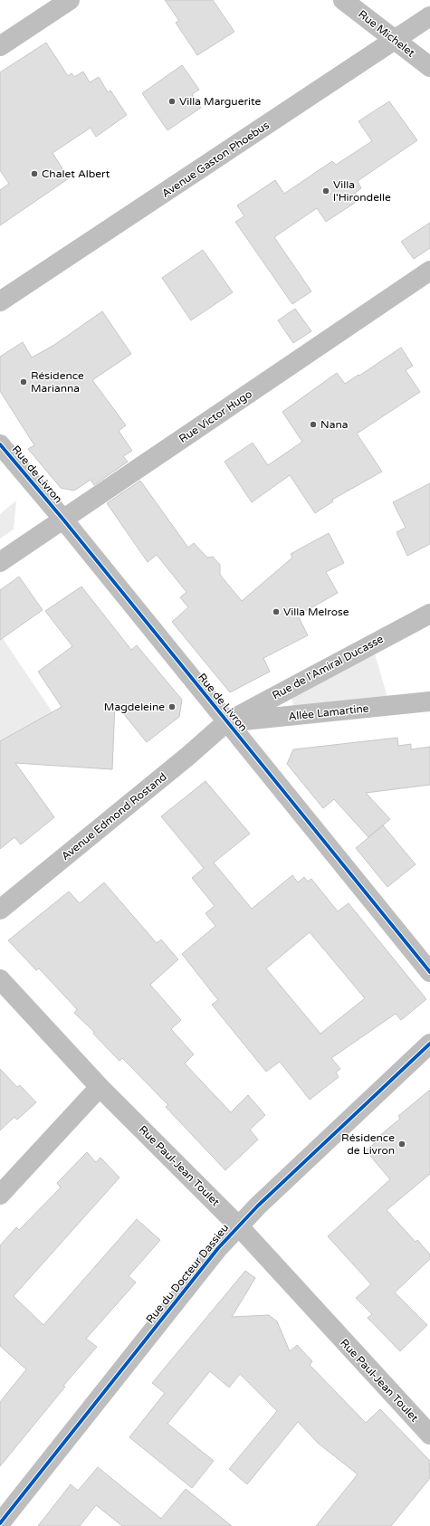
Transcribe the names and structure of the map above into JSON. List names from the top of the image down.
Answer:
{
  "streets": {
    "street": [
      "Rue Michelet",
      "Avenue Gaston Phoebus",
      "Rue Victor Hugo",
      "Rue de Livron",
      "Rue de l'Amiral Ducasse",
      "Allée Lamartine",
      "Avenue Edmond Rostand",
      "Rue Paul-Jean Toulet",
      "Rue du Docteur Dassieu"
    ]
  },
  "crossings": [
    ["Rue Michelet", "Avenue Gaston Phoebus"],
    ["Rue Victor Hugo", "Rue de Livron"],
    ["Rue de Livron", "Rue de l'Amiral Ducasse"],
    ["Rue de Livron", "Allée Lamartine"],
    ["Rue de Livron", "Avenue Edmond Rostand"],
    ["Rue de l'Amiral Ducasse", "Allée Lamartine"],
    ["Rue de l'Amiral Ducasse", "Avenue Edmond Rostand"],
    ["Allée Lamartine", "Avenue Edmond Rostand"],
    ["Rue Paul-Jean Toulet", "Rue du Docteur Dassieu"]
  ],
  "places": [
    "Villa Marguerite",
    "Chalet Albert",
    "Villa l'Hirondelle",
    "Résidence Marianna",
    "Nana",
    "Villa Melrose",
    "Magdeleine",
    "Résidence de Livron"
  ]
}
